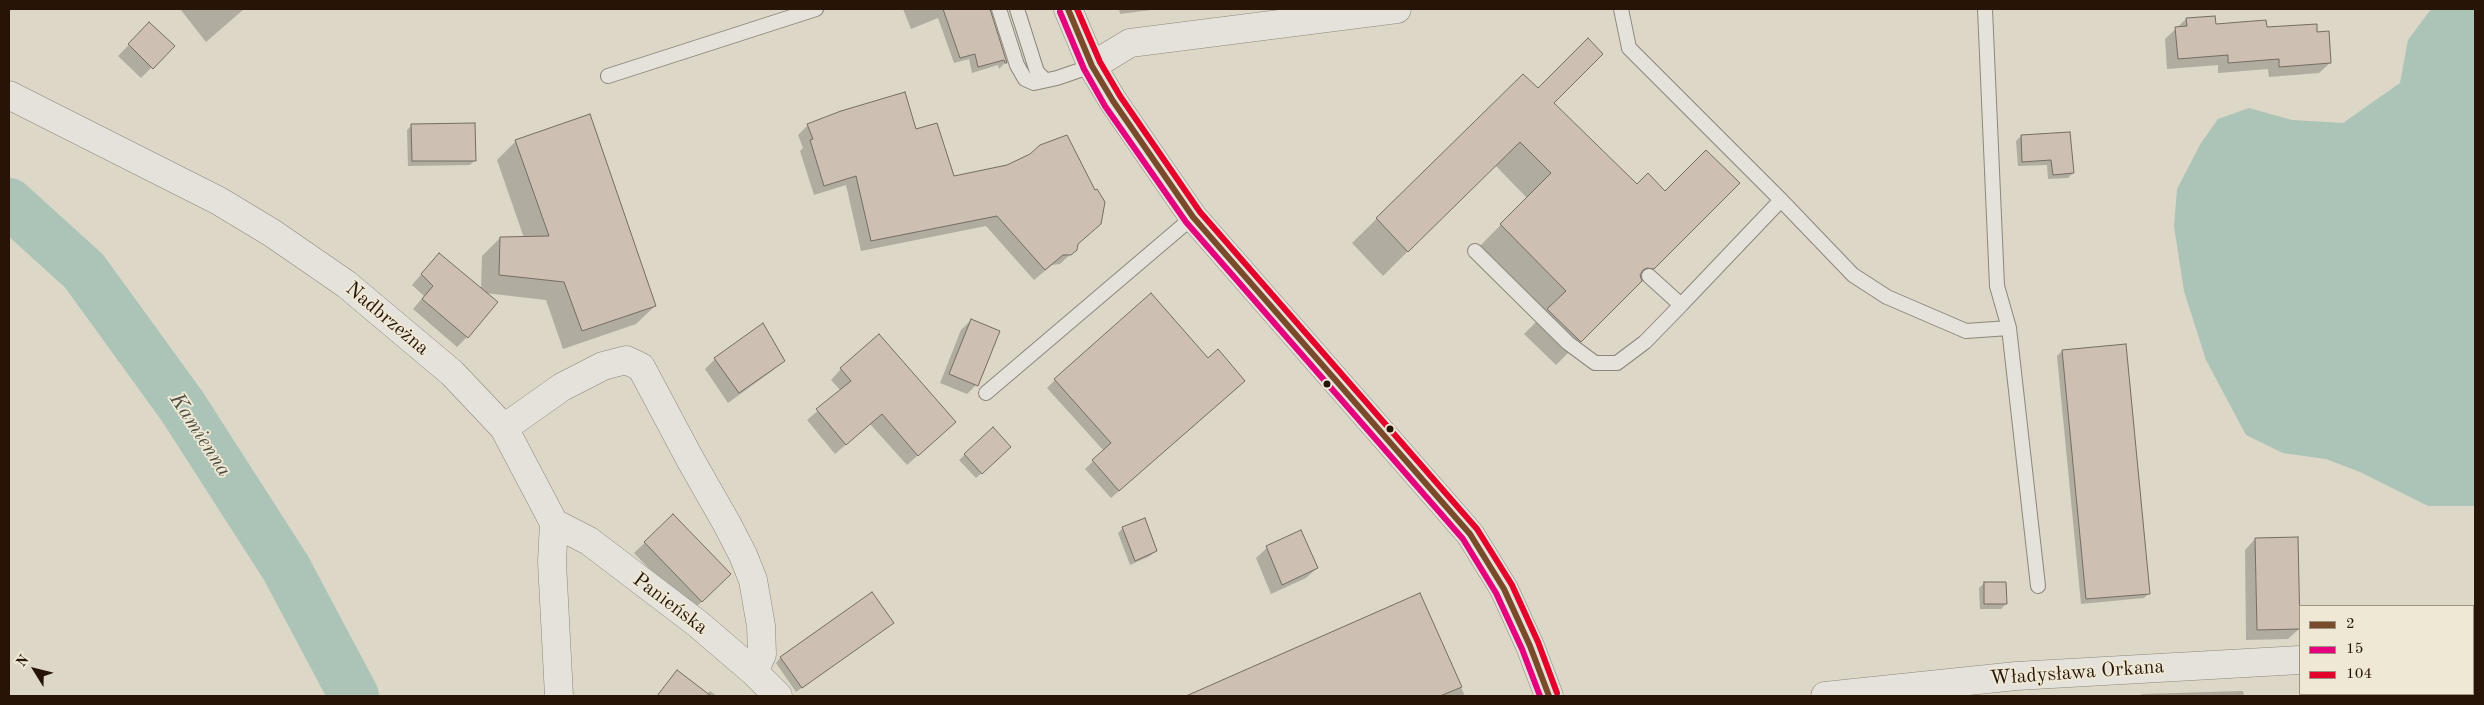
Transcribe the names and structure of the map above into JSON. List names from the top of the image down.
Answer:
{
  "streets": {
    "street": ["Nadbrzeżna", "Panieńska", "Władysława Orkana"]
  },
  "crossings": [
    ["Nadbrzeżna", "Panieńska"]
  ],
  "water": ["Kamienna"],
  "lines": ["transit line 2", "transit line 104", "transit line 15"],
  "legend": ["2", "15", "104"],
  "north": "top left"
}
